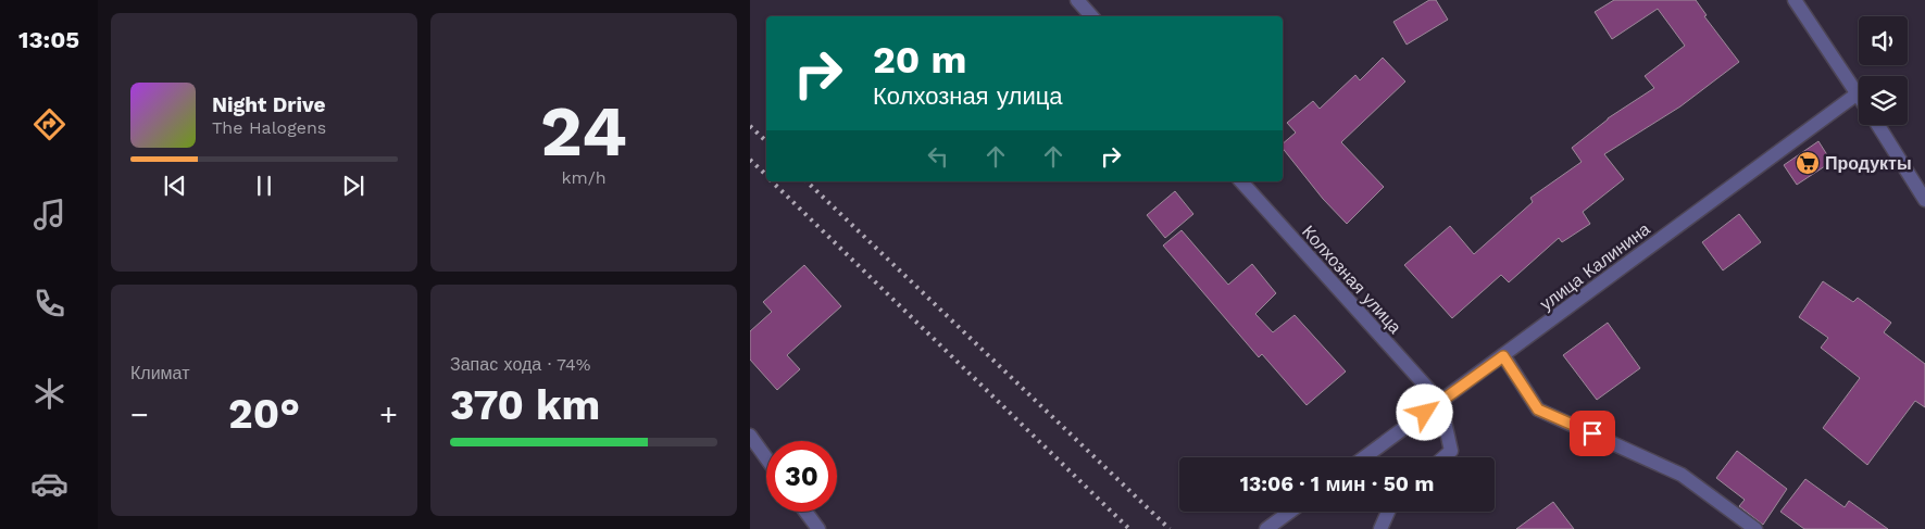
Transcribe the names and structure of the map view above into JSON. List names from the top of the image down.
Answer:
{
  "streets": {
    "street": ["улица Калинина", "Колхозная улица"]
  },
  "crossings": [
    ["улица Калинина", "Колхозная улица"]
  ],
  "places": {
    "supermarket": ["Продукты"]
  },
  "page": {
    "tabs": "13:05",
    "tile": [
      ["24", "km/h"],
      "Климат",
      ["Запас хода · 74%", "370 km"]
    ],
    "turn": ["20 m", "Колхозная улица"],
    "song": ["Night Drive", "The Halogens"],
    "heat": ["−", "20°", "+"],
    "limit": "30",
    "trip": "13:06 · 1 мин · 50 m"
  }
}
